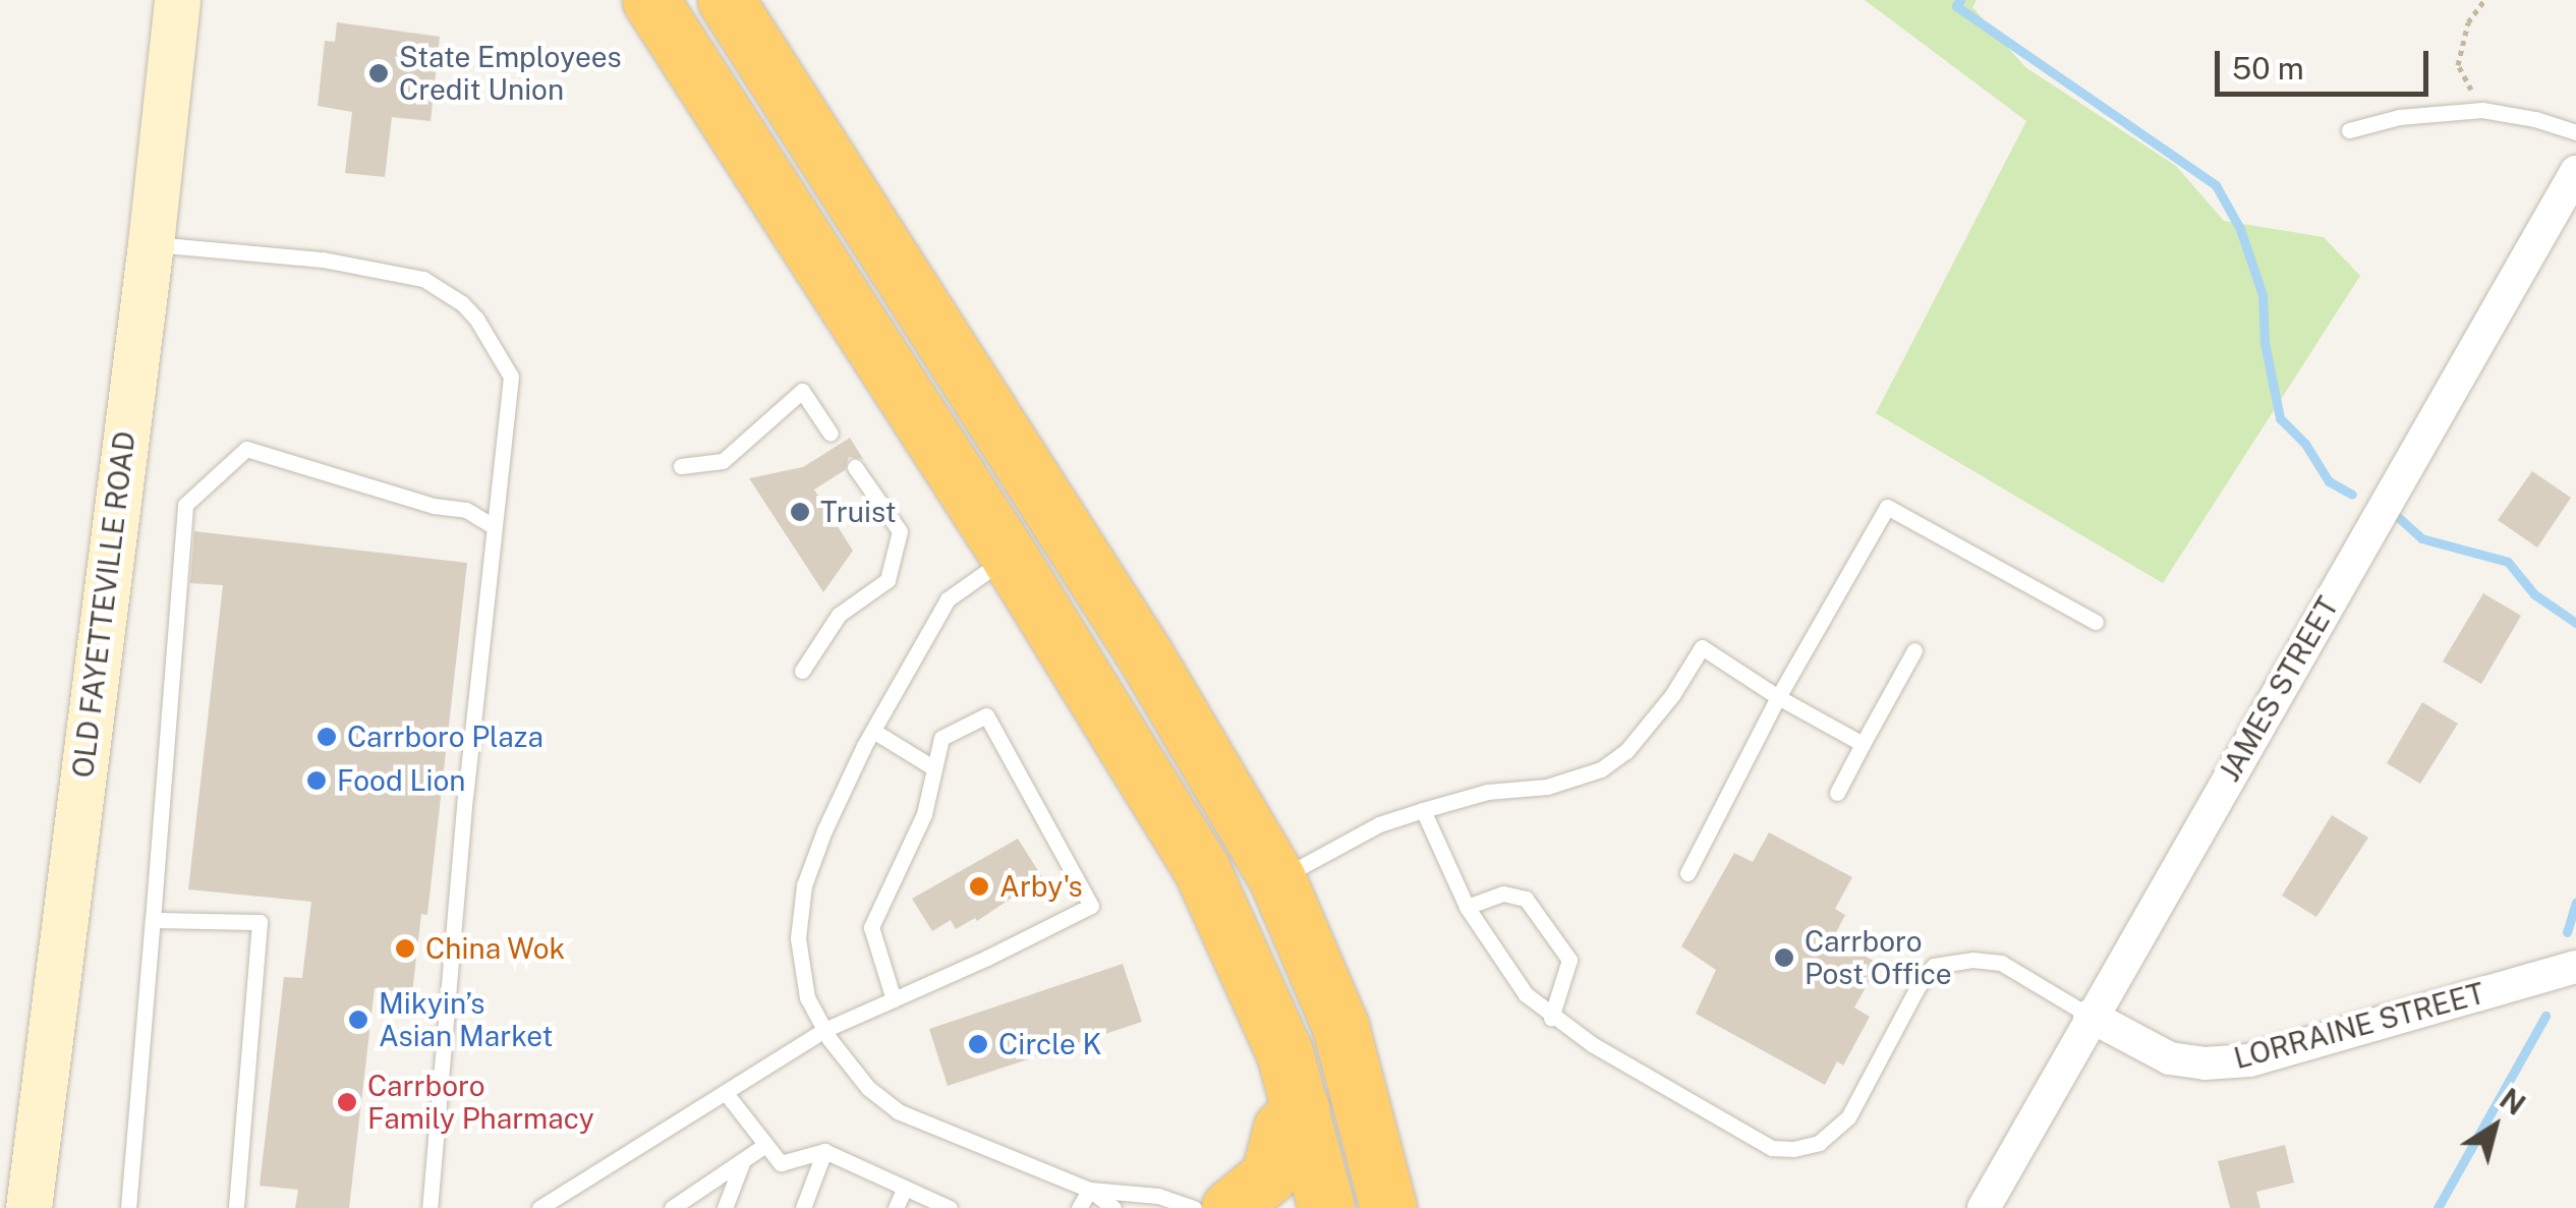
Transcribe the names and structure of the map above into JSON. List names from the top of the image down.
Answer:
{
  "streets": {
    "street": ["OLD FAYETTEVILLE ROAD", "JAMES STREET", "LORRAINE STREET"]
  },
  "crossings": [
    ["JAMES STREET", "LORRAINE STREET"]
  ],
  "places": [
    "State Employees Credit Union",
    "Truist",
    "Carrboro Plaza",
    "Food Lion",
    "Arby's",
    "China Wok",
    "Carrboro Post Office",
    "Mikyin’s Asian Market",
    "Circle K",
    "Carrboro Family Pharmacy"
  ],
  "scale_bar": "50 m",
  "north": "top right"
}
